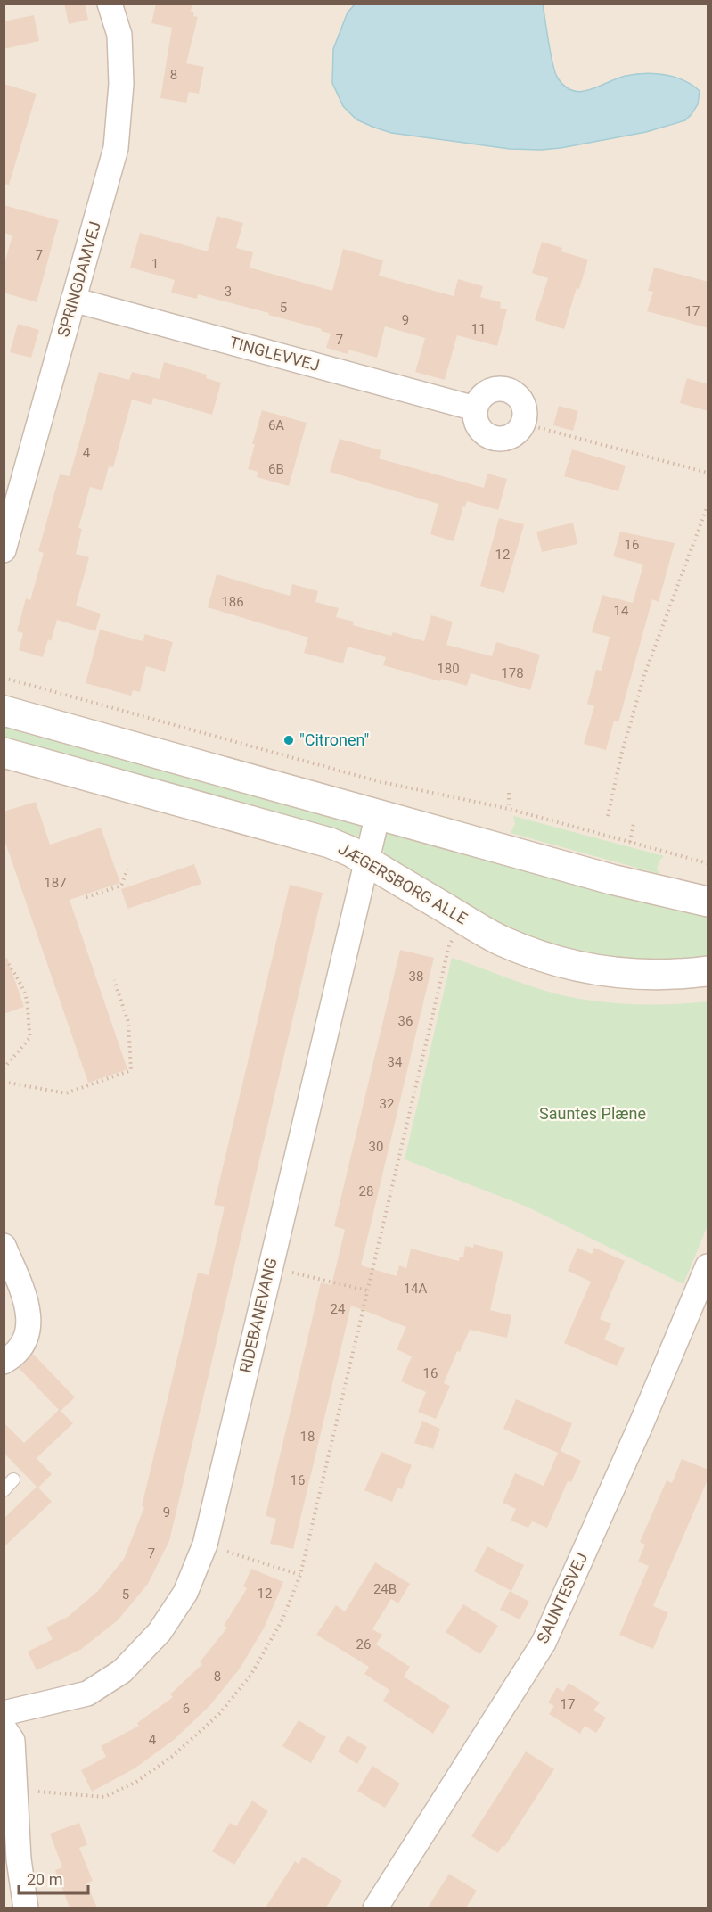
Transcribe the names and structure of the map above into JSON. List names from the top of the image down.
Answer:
{
  "streets": {
    "street": [
      "SPRINGDAMVEJ",
      "TINGLEVVEJ",
      "JÆGERSBORG ALLE",
      "RIDEBANEVANG",
      "SAUNTESVEJ"
    ]
  },
  "crossings": [
    ["SPRINGDAMVEJ", "TINGLEVVEJ"],
    ["JÆGERSBORG ALLE", "RIDEBANEVANG"]
  ],
  "parks": ["Sauntes Plæne"],
  "places": ["\"Citronen\""],
  "house_numbers": [
    "8",
    "7",
    "1",
    "3",
    "5",
    "17",
    "9",
    "11",
    "7",
    "6A",
    "4",
    "6B",
    "16",
    "12",
    "186",
    "14",
    "180",
    "178",
    "187",
    "38",
    "36",
    "34",
    "32",
    "30",
    "28",
    "14A",
    "24",
    "16",
    "18",
    "16",
    "9",
    "7",
    "24B",
    "12",
    "5",
    "26",
    "8",
    "17",
    "6",
    "4"
  ],
  "scale_bar": "20 m"
}
